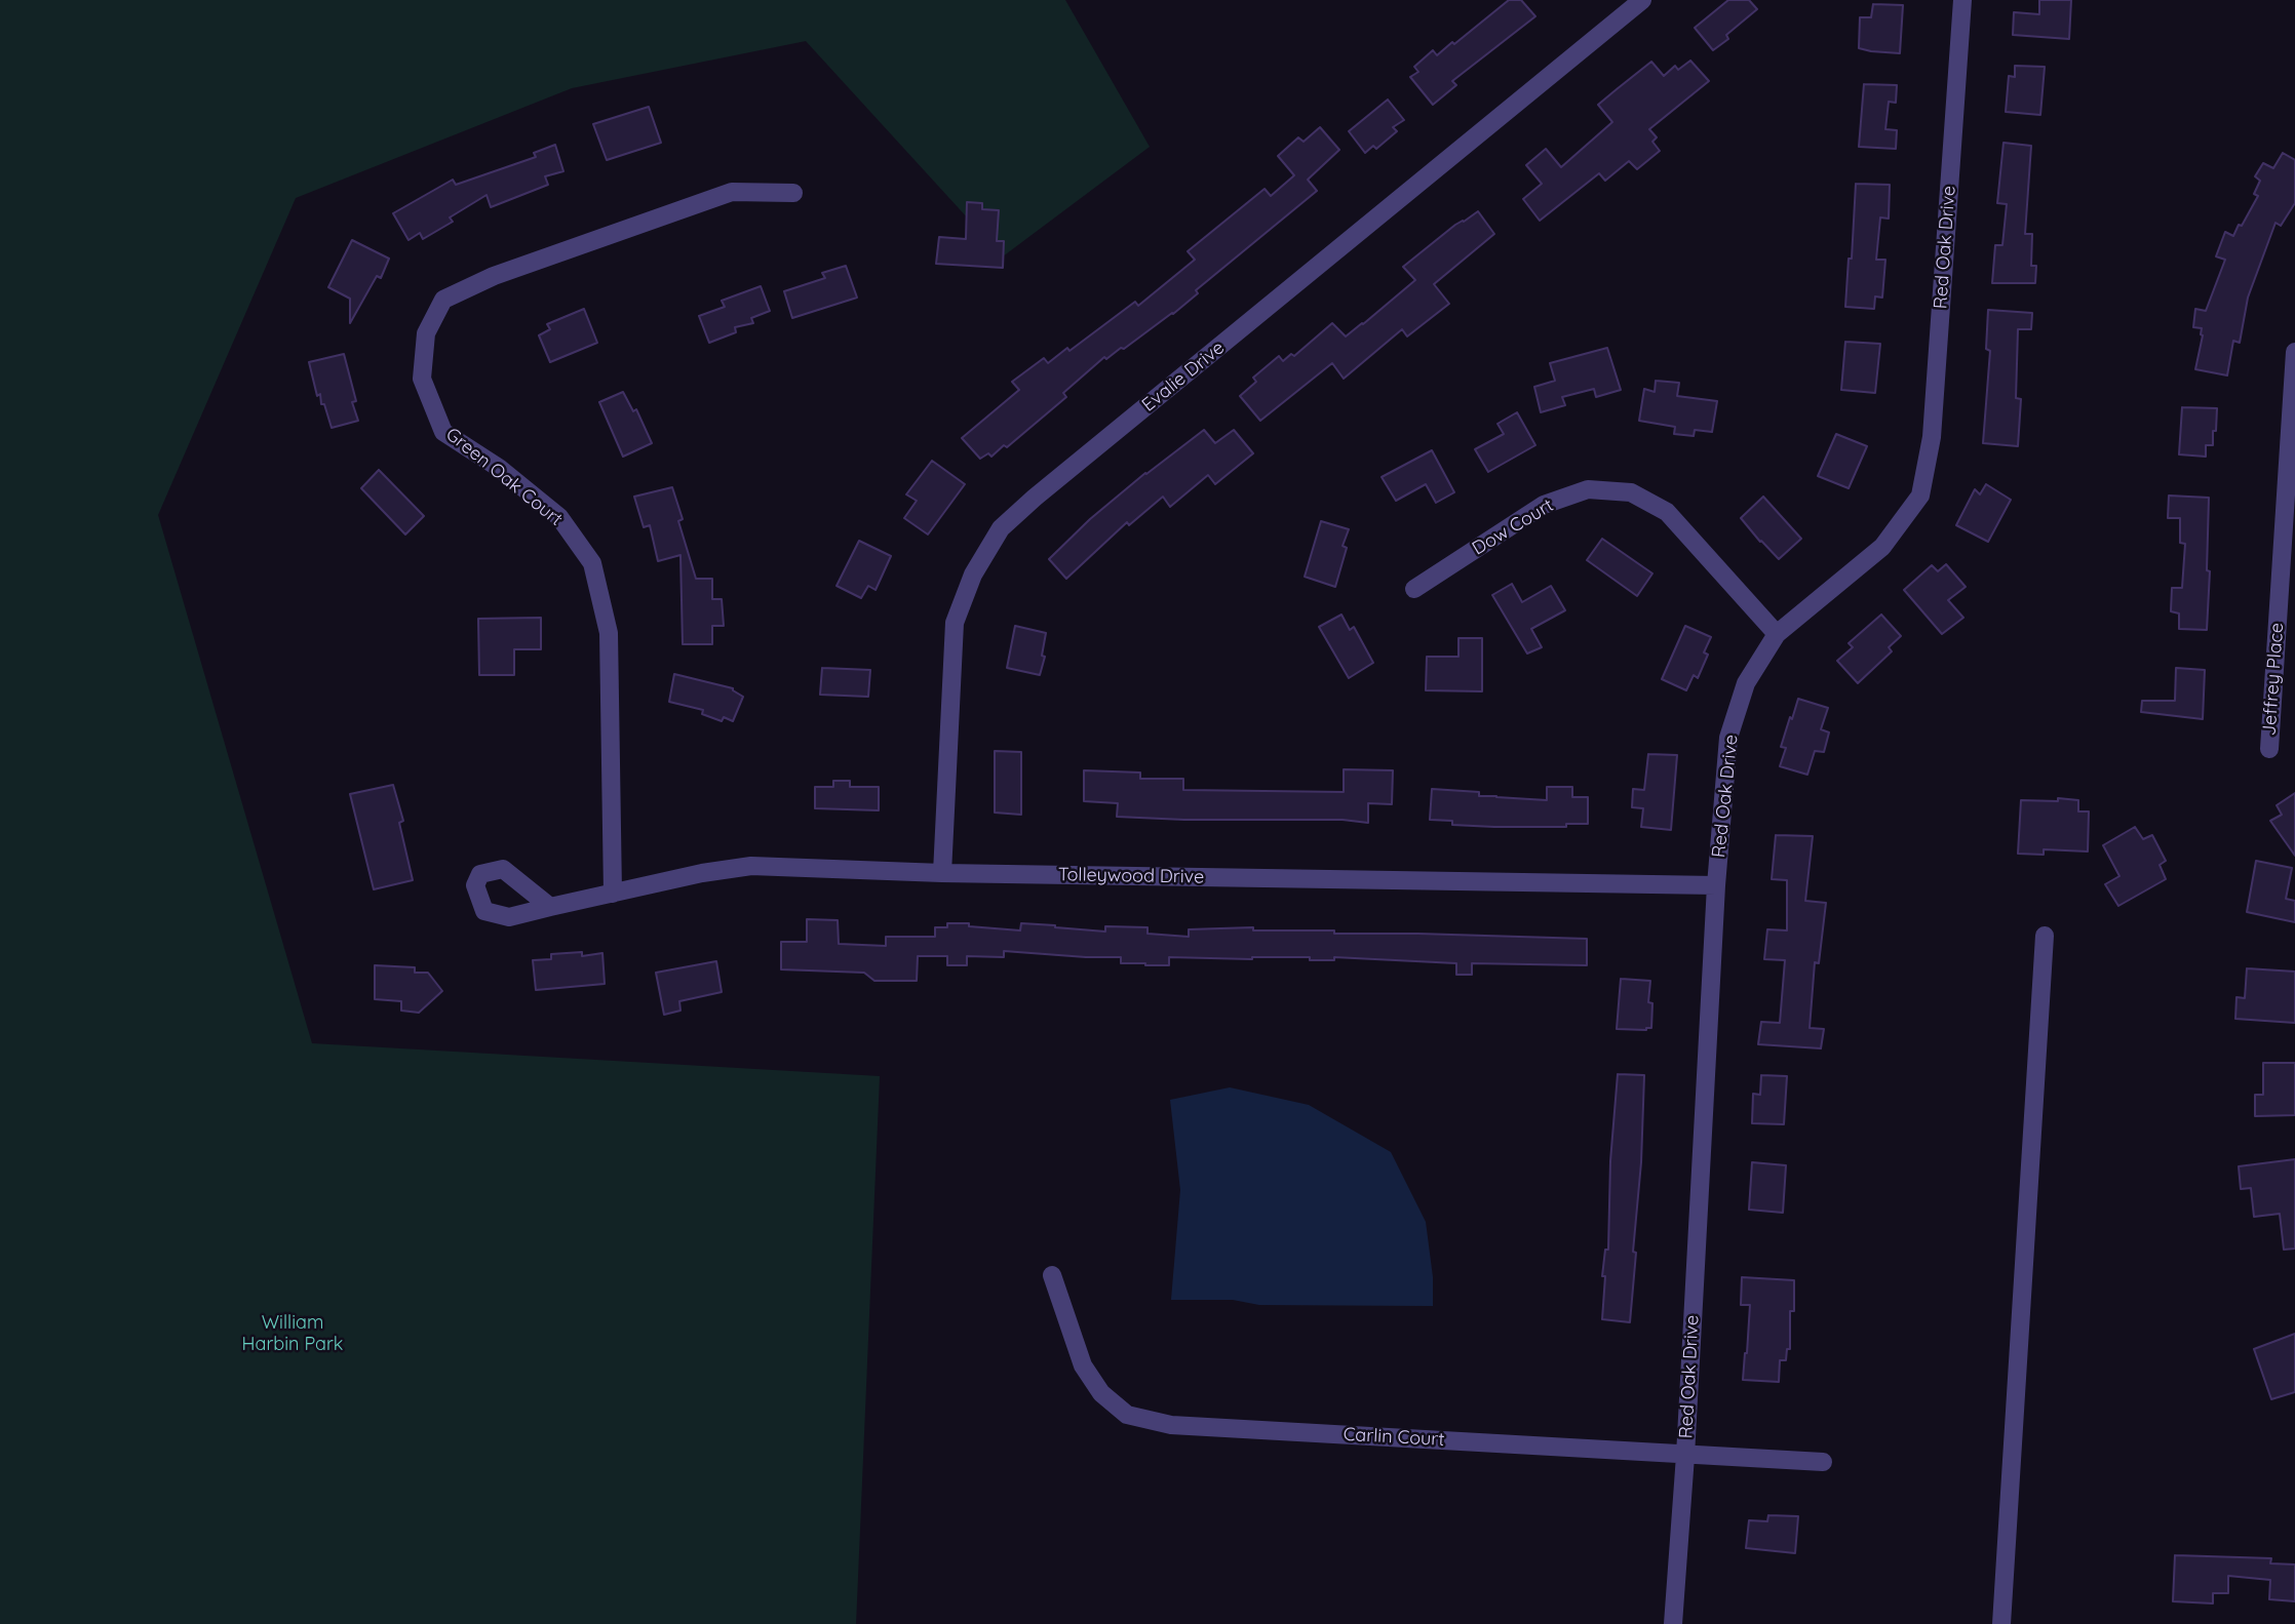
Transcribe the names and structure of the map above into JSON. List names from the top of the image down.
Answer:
{
  "streets": {
    "street": [
      "Red Oak Drive",
      "Evalie Drive",
      "Green Oak Court",
      "Dow Court",
      "Jeffrey Place",
      "Tolleywood Drive",
      "Carlin Court"
    ]
  },
  "crossings": [
    ["Red Oak Drive", "Dow Court"],
    ["Red Oak Drive", "Tolleywood Drive"],
    ["Red Oak Drive", "Carlin Court"],
    ["Evalie Drive", "Tolleywood Drive"],
    ["Green Oak Court", "Tolleywood Drive"]
  ],
  "parks": ["William Harbin Park"]
}
